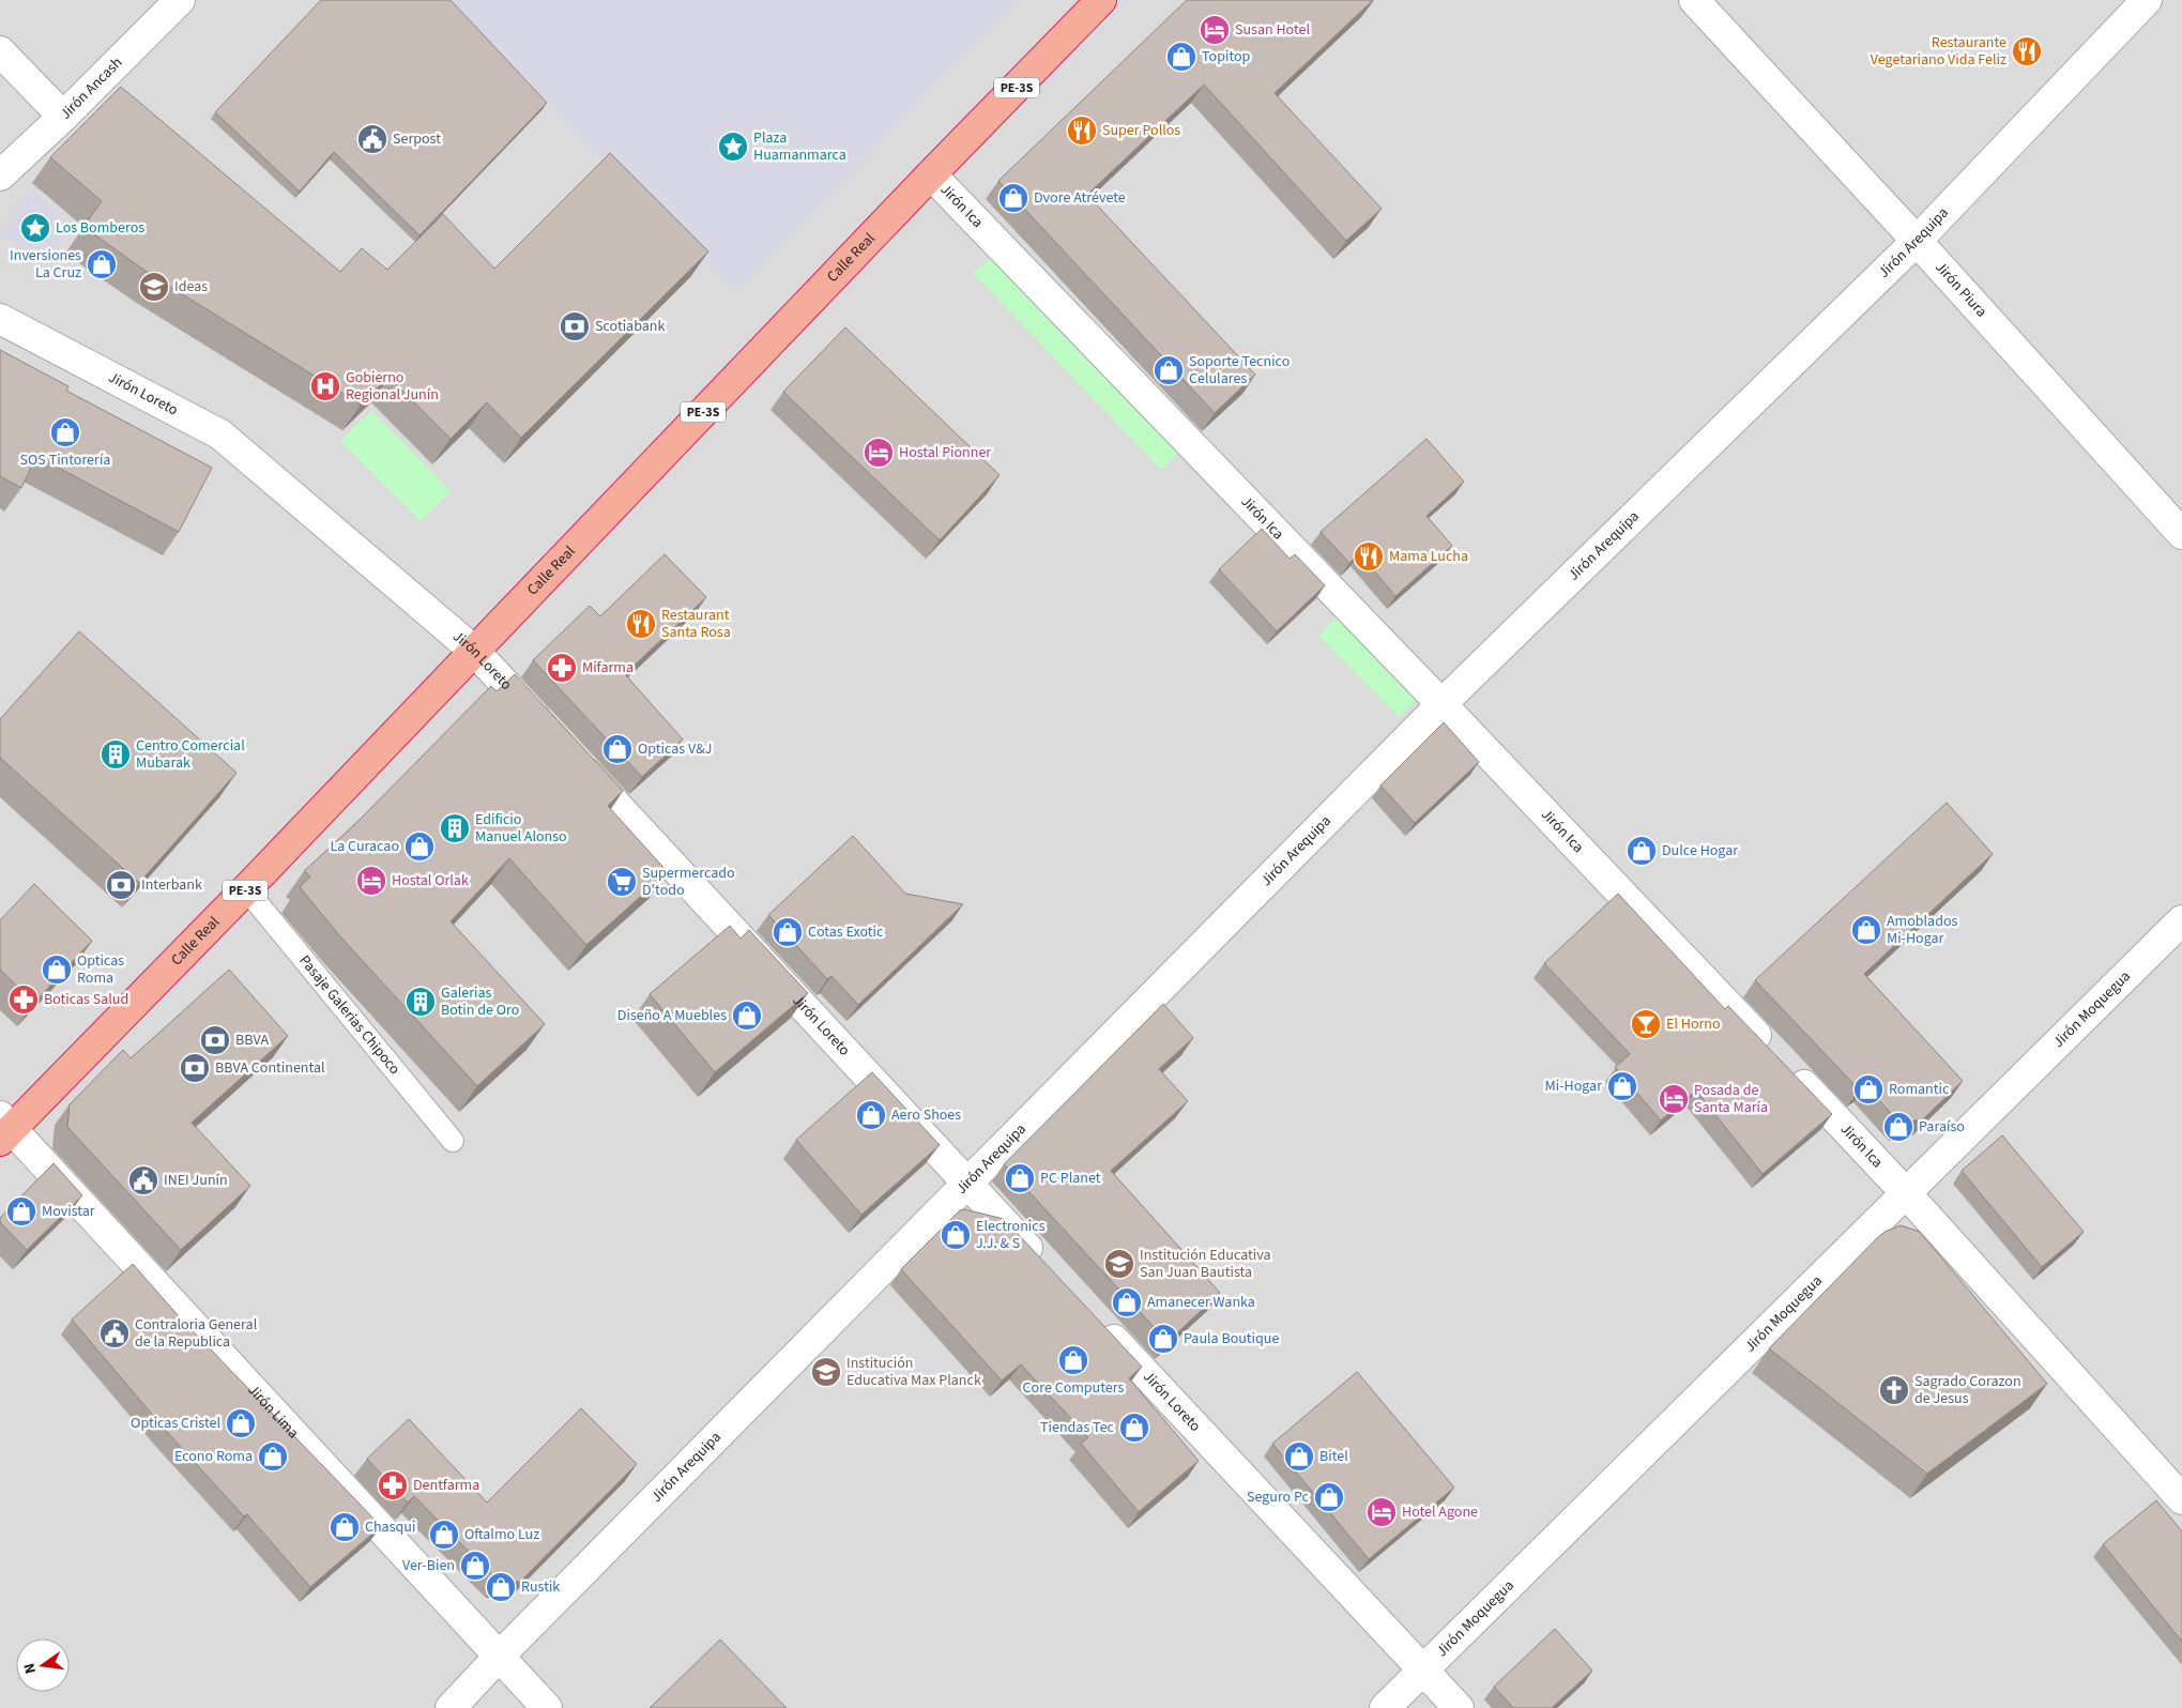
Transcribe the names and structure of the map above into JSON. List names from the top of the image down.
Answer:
{
  "streets": {
    "highway": ["PE-3S", "Calle Real"],
    "street": [
      "Jirón Ancash",
      "Jirón Ica",
      "Jirón Arequipa",
      "Jirón Piura",
      "Jirón Loreto",
      "Jirón Moquegua",
      "Jirón Lima"
    ],
    "lane": ["Pasaje Galerias Chipoco"]
  },
  "crossings": [
    ["Jirón Ica", "Jirón Arequipa"],
    ["Jirón Ica", "Calle Real"],
    ["Jirón Ica", "Jirón Moquegua"],
    ["Jirón Arequipa", "Jirón Piura"],
    ["Jirón Arequipa", "Jirón Loreto"],
    ["Jirón Arequipa", "Jirón Lima"],
    ["Calle Real", "Jirón Loreto"],
    ["Calle Real", "Pasaje Galerias Chipoco"],
    ["Calle Real", "Jirón Lima"],
    ["Jirón Loreto", "Jirón Moquegua"]
  ],
  "places": {
    "hotel": [
      "Susan Hotel",
      "Hostal Pionner",
      "Hostal Orlak",
      "Posada de Santa María",
      "Hotel Agone"
    ],
    "restaurant": [
      "Restaurante Vegetariano Vida Feliz",
      "Super Pollos",
      "Mama Lucha",
      "Restaurant Santa Rosa"
    ],
    "shop": [
      "Topitop",
      "Dvore Atrévete",
      "Inversiones La Cruz",
      "Soporte Tecnico Celulares",
      "SOS Tintorería",
      "Opticas V&J",
      "La Curacao",
      "Dulce Hogar",
      "Amoblados Mi-Hogar",
      "Cotas Exotic",
      "Opticas Roma",
      "Diseño A Muebles",
      "Mi-Hogar",
      "Romantic",
      "Aero Shoes",
      "Paraíso",
      "PC Planet",
      "Movistar",
      "Electronics J.J. & S",
      "Amanecer Wanka",
      "Paula Boutique",
      "Core Computers",
      "Opticas Cristel",
      "Tiendas Tec",
      "Econo Roma",
      "Bitel",
      "Seguro Pc",
      "Chasqui",
      "Oftalmo Luz",
      "Ver-Bien",
      "Rustik"
    ],
    "public building": ["Serpost", "INEI Junín", "Contraloria General de la Republica"],
    "place": ["Plaza Huamanmarca", "Los Bomberos"],
    "school or university": ["Ideas", "Institución Educativa San Juan Bautista", "Institución Educativa Max Planck"],
    "bank": [
      "Scotiabank",
      "Interbank",
      "BBVA",
      "BBVA Continental"
    ],
    "hospital": ["Gobierno Regional Junín"],
    "pharmacy": ["Mifarma", "Boticas Salud", "Dentfarma"],
    "building": ["Centro Comercial Mubarak", "Edificio Manuel Alonso", "Galerias Botin de Oro"],
    "supermarket": ["Supermercado D'todo"],
    "bar": ["El Horno"],
    "church": ["Sagrado Corazon de Jesus"]
  },
  "north": "left"
}
